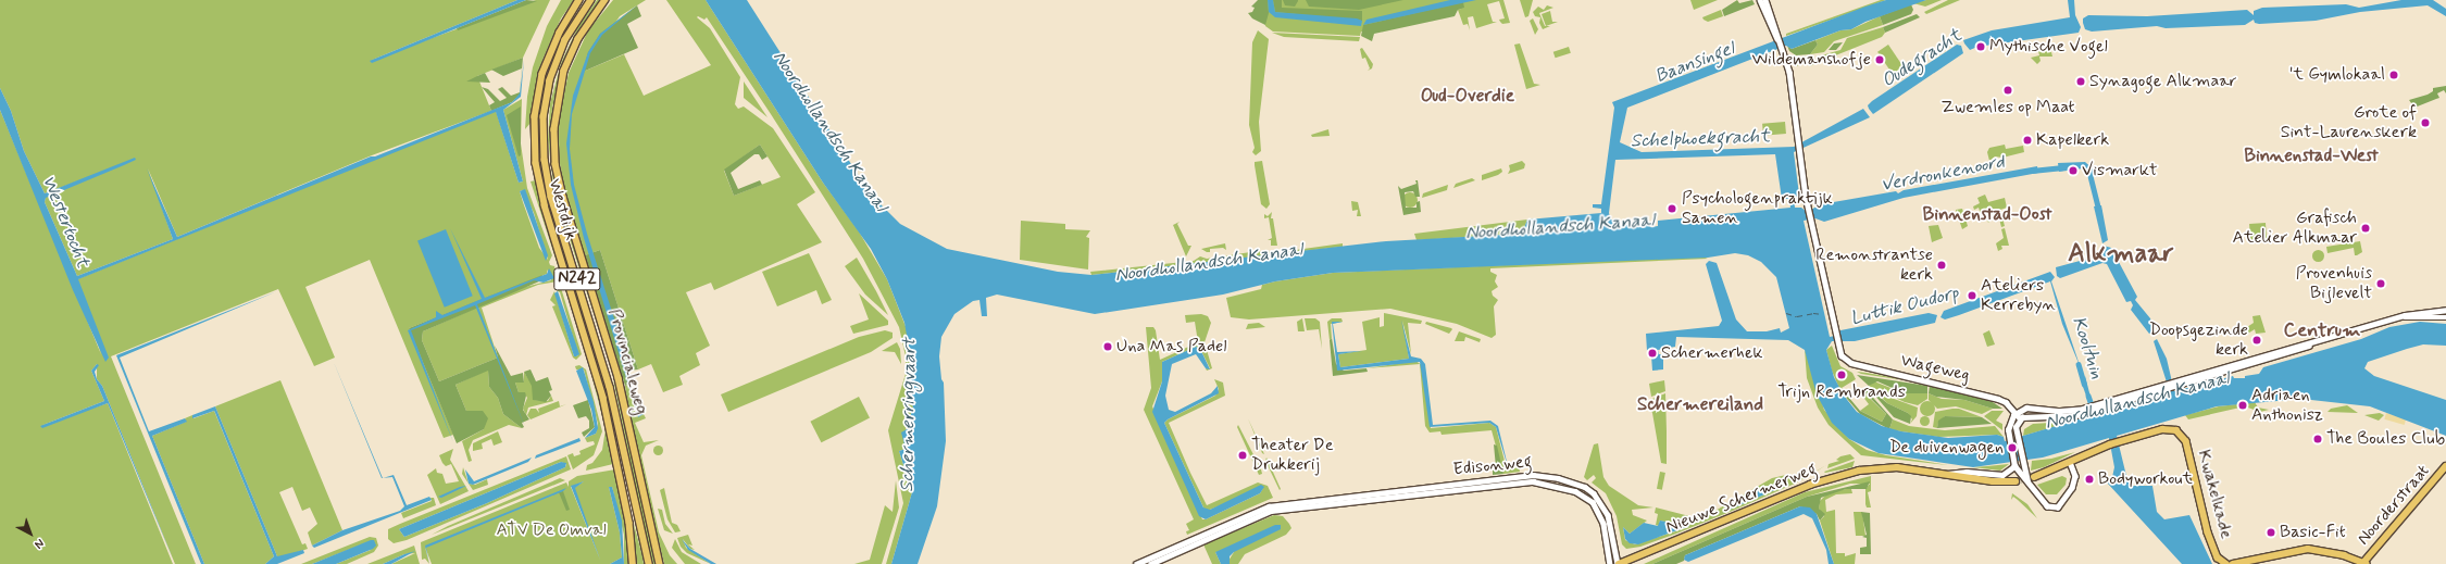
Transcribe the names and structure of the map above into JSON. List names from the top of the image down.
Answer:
{
  "streets": {
    "main road": [
      "Westdijk",
      "N242",
      "Provincialeweg",
      "Kwakelkade",
      "Nieuwe Schermerweg",
      "Noorderstraat"
    ],
    "street": ["Wageweg", "Edisonweg"]
  },
  "crossings": [
    ["Edisonweg", "Nieuwe Schermerweg"]
  ],
  "districts": [
    "Oud-Overdie",
    "Binnenstad-West",
    "Binnenstad-Oost",
    "Alkmaar",
    "Centrum",
    "Schermereiland"
  ],
  "water": [
    "Oudegracht",
    "Baansingel",
    "Noordhollandsch Kanaal",
    "Schelphoekgracht",
    "Verdronkenoord",
    "Westertocht",
    "Luttik Oudorp",
    "Kooltuin",
    "Schermerringvaart"
  ],
  "parks": ["ATV De Omval"],
  "places": [
    "Mythische Vogel",
    "Wildemanshofje",
    "'t Gymlokaal",
    "Synagoge Alkmaar",
    "Zwemles op Maat",
    "Grote of Sint-Laurenskerk",
    "Kapelkerk",
    "Vismarkt",
    "Psychologenpraktijk Samen",
    "Grafisch Atelier Alkmaar",
    "Remonstrantse kerk",
    "Provenhuis Bijlevelt",
    "Ateliers Kerrebyn",
    "Doopsgezinde kerk",
    "Una Mas Padel",
    "Schermerhek",
    "Trijn Rembrands",
    "Adriaen Anthonisz",
    "The Boules Club",
    "De duivenwagen",
    "Theater De Drukkerij",
    "Bodyworkout",
    "Basic-Fit"
  ],
  "north": "bottom right"
}
